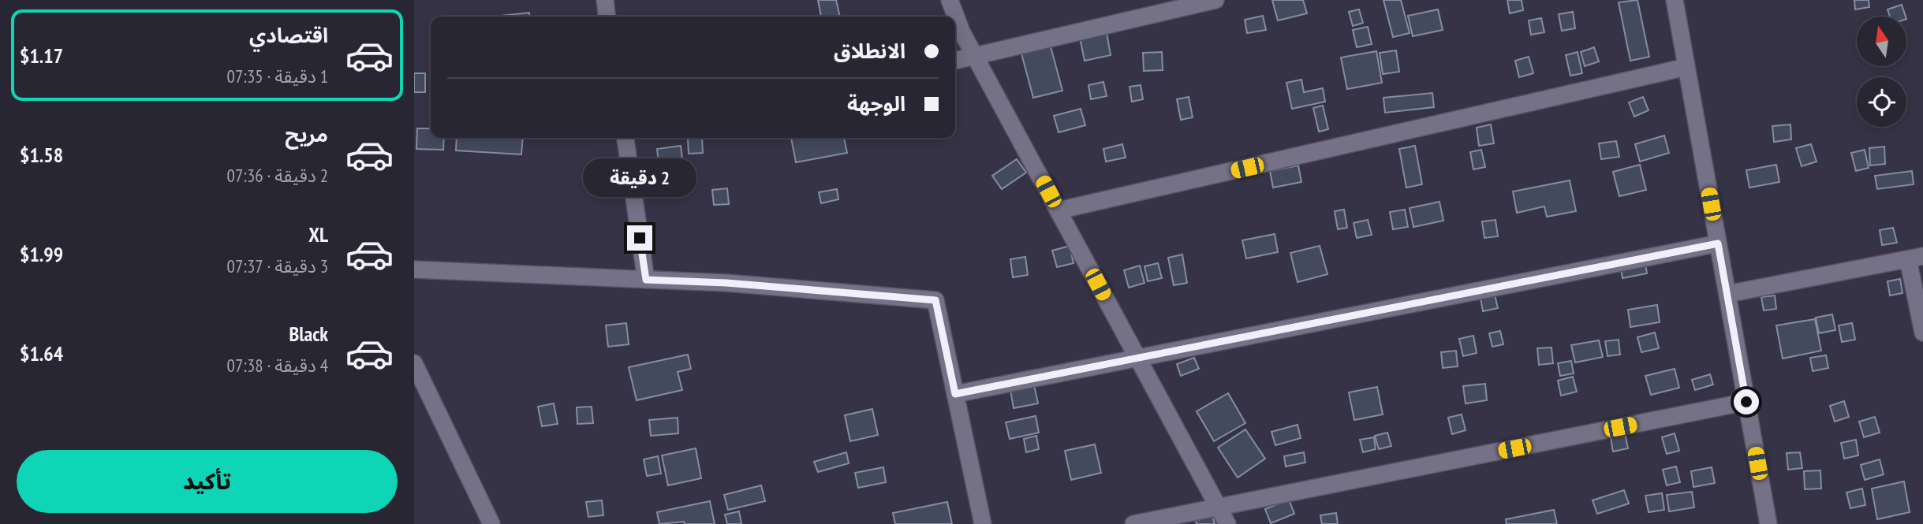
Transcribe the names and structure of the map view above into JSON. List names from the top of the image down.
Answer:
{
  "north": "top",
  "page": {
    "list": [
      {
        "name": "اقتصادي",
        "note": "1 دقيقة · 07:35",
        "value": "$1.17"
      },
      {
        "name": "مريح",
        "note": "2 دقيقة · 07:36",
        "value": "$1.58"
      },
      {
        "name": "XL",
        "note": "3 دقيقة · 07:37",
        "value": "$1.99"
      },
      {
        "name": "Black",
        "note": "4 دقيقة · 07:38",
        "value": "$1.64"
      }
    ],
    "banner": ["الانطلاق", "الوجهة"],
    "bubble": "2 دقيقة",
    "buttons": "تأكيد"
  }
}
